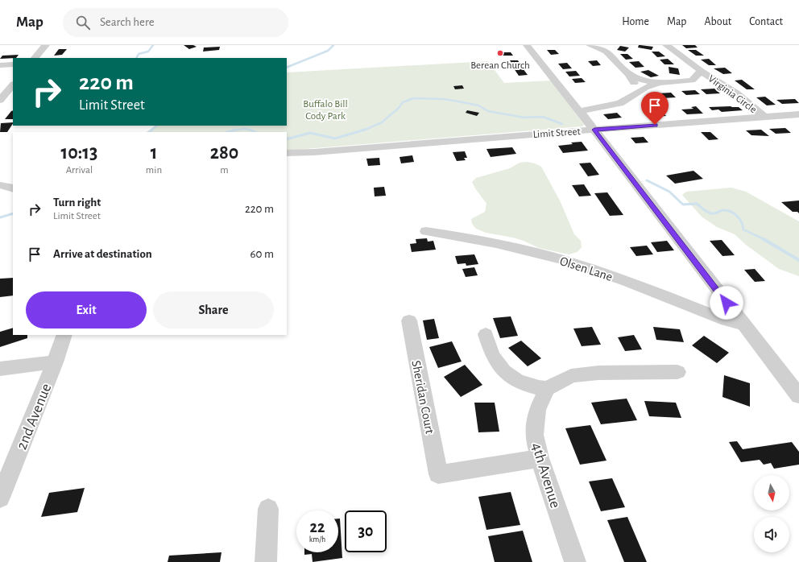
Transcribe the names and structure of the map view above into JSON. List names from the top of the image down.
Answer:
{
  "streets": {
    "street": [
      "Virginia Circle",
      "Limit Street",
      "Olsen Lane",
      "Sheridan Court",
      "2nd Avenue",
      "4th Avenue"
    ]
  },
  "crossings": [
    ["Virginia Circle", "Limit Street"],
    ["Sheridan Court", "4th Avenue"]
  ],
  "parks": ["Buffalo Bill Cody Park"],
  "places": ["Berean Church"],
  "north": "bottom",
  "page": {
    "header": "Map",
    "search": "Search here",
    "nav": [
      "Home",
      "Map",
      "About",
      "Contact"
    ],
    "turn": ["220 m", "Limit Street"],
    "eta": [
      "10:13",
      "Arrival",
      "1",
      "min",
      "280",
      "m"
    ],
    "list": [
      {
        "name": "Turn right",
        "note": "Limit Street",
        "value": "220 m"
      },
      {
        "name": "Arrive at destination",
        "value": "60 m"
      }
    ],
    "buttons": ["Exit", "Share"],
    "speed": "22 km/h",
    "limit": "30"
  }
}
